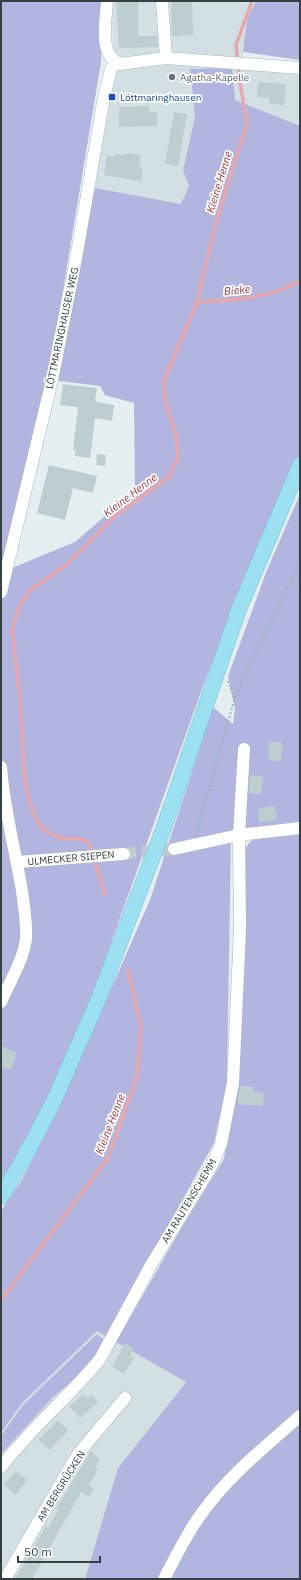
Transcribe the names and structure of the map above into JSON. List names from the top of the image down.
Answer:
{
  "streets": {
    "street": [
      "LÖTTMARINGHAUSER WEG",
      "ULMECKER SIEPEN",
      "AM RAUTENSCHEMM",
      "AM BERGRÜCKEN"
    ]
  },
  "water": ["Kleine Henne", "Bieke"],
  "places": {
    "other": ["Agatha-Kapelle"],
    "transit": ["Löttmaringhausen"]
  },
  "scale_bar": "50 m"
}
